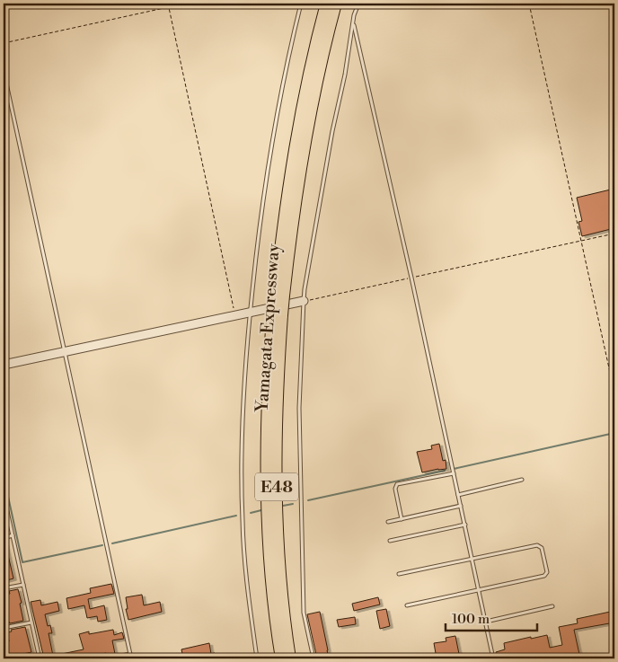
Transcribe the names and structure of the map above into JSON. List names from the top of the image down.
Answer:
{
  "streets": {
    "highway": ["Yamagata Expressway", "E48"]
  },
  "scale_bar": "100 m"
}
